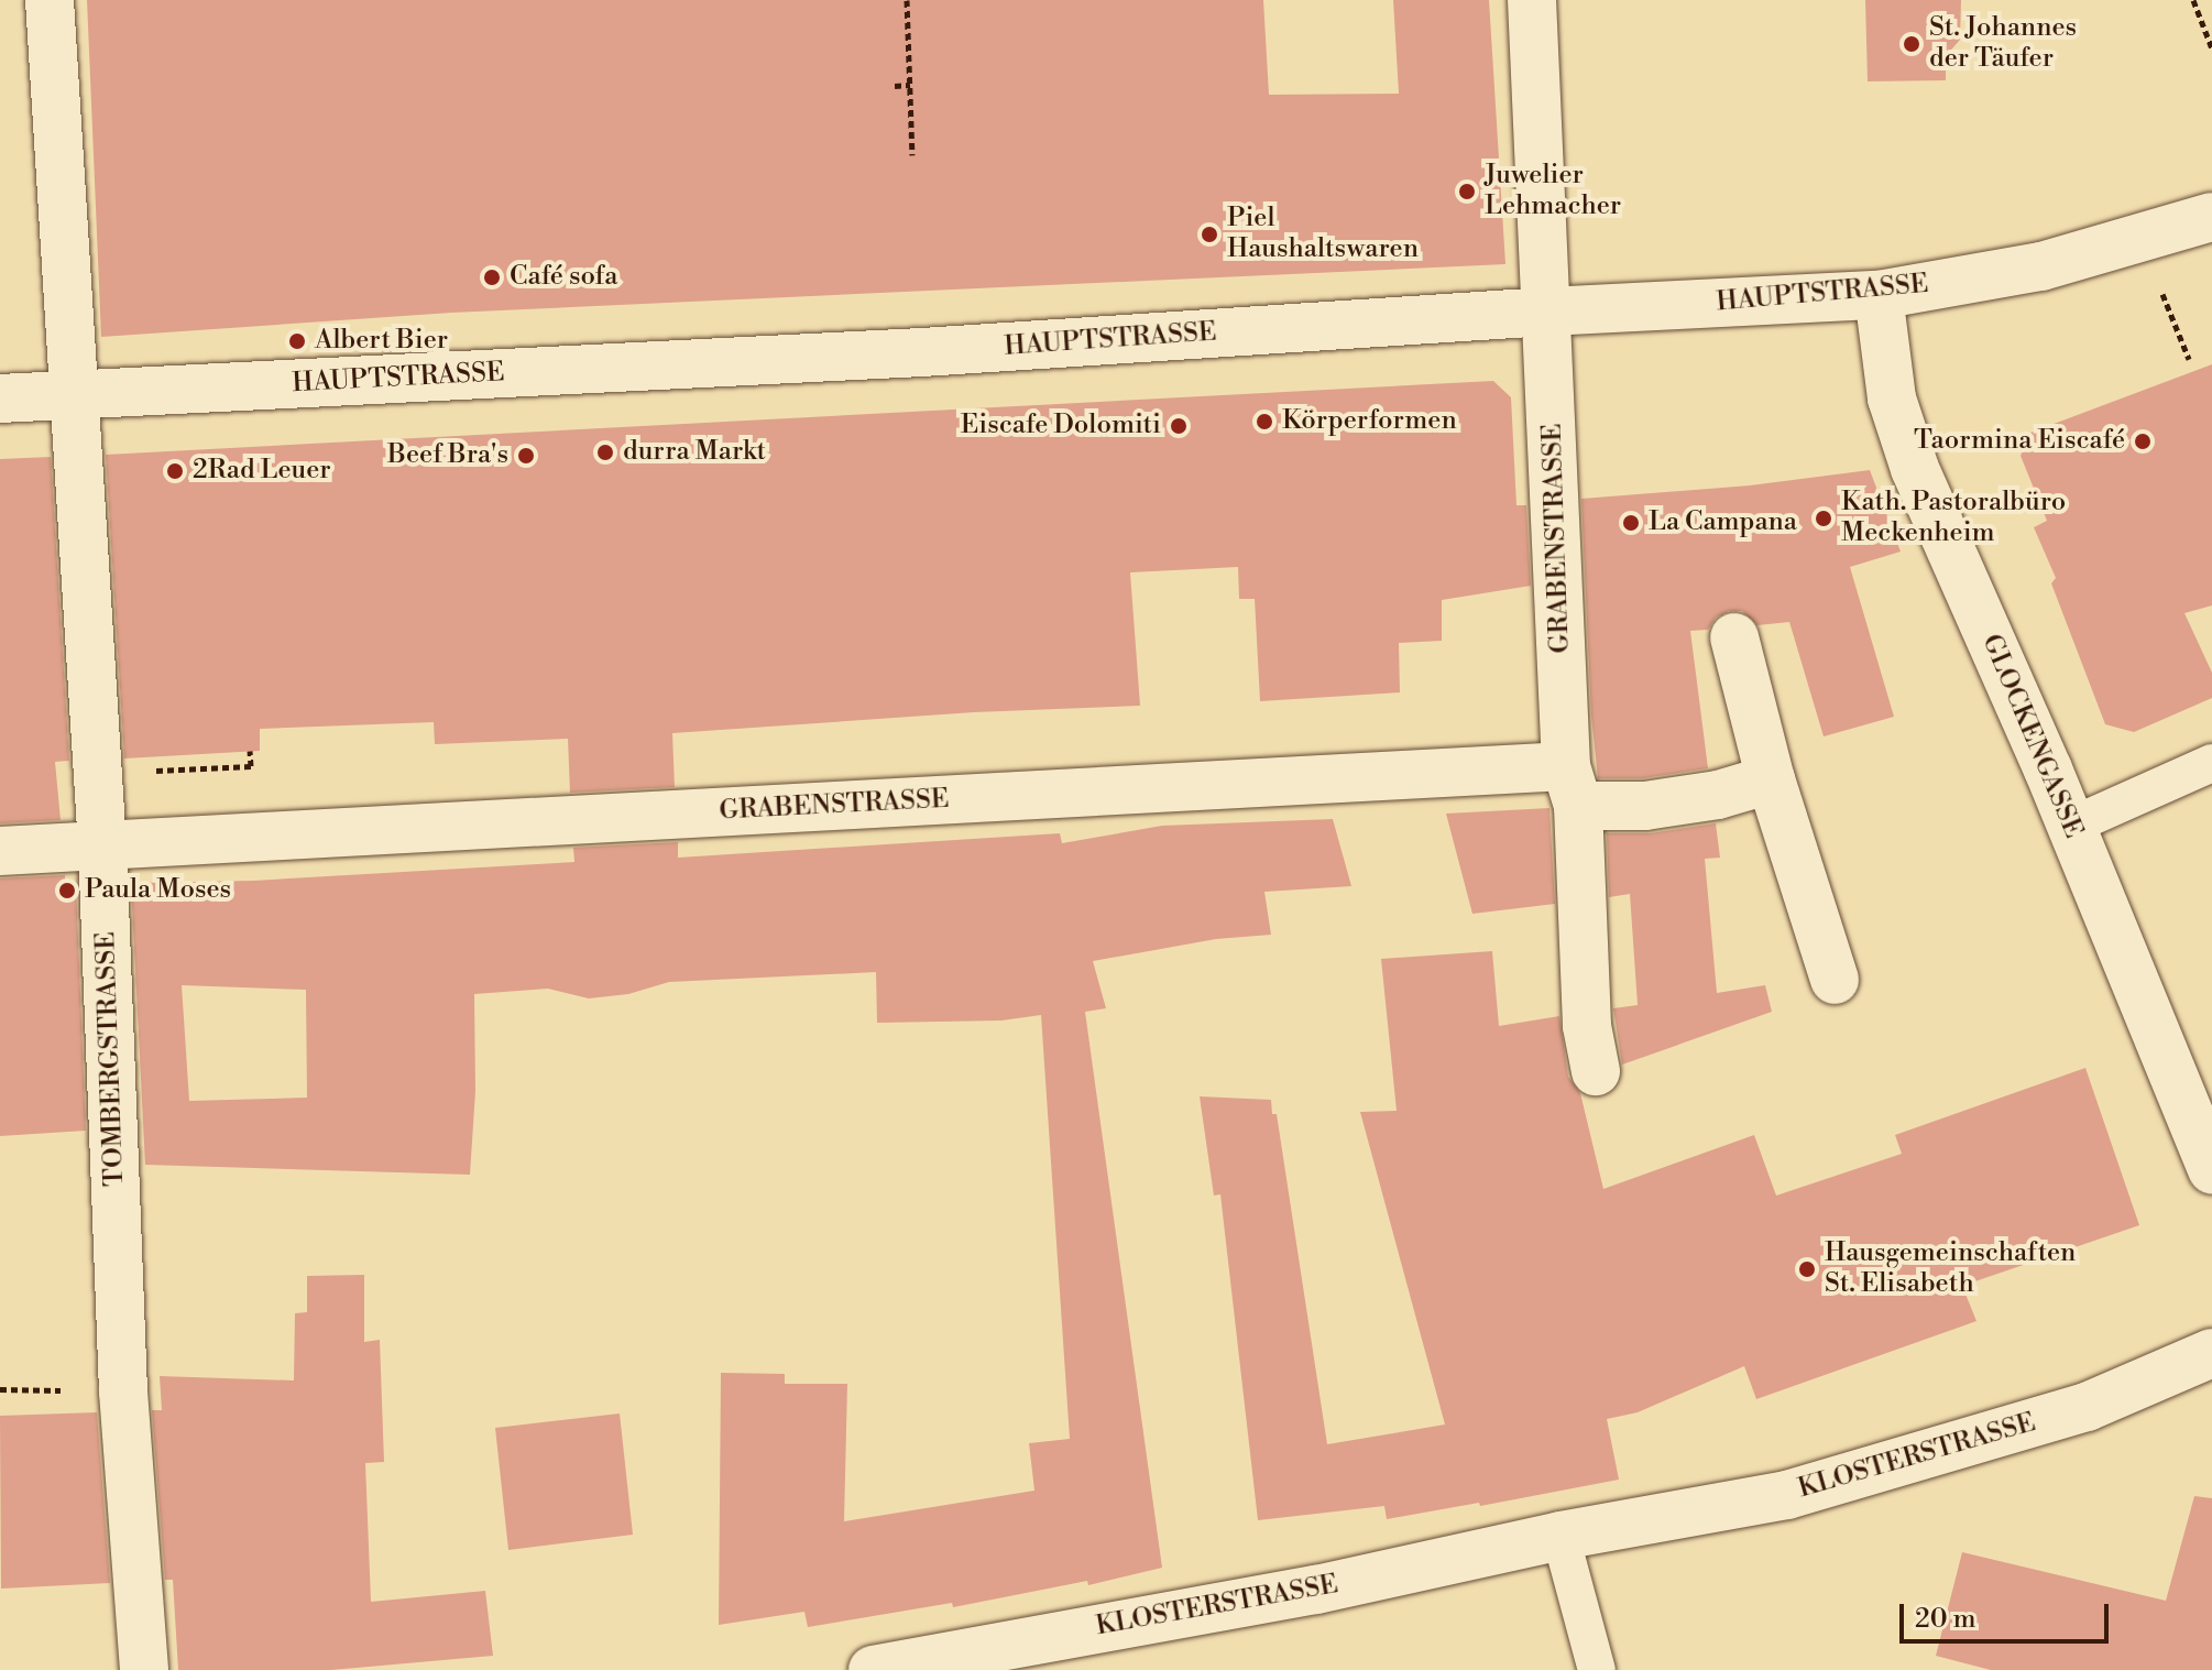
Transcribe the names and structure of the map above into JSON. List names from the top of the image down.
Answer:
{
  "streets": {
    "street": [
      "HAUPTSTRASSE",
      "GRABENSTRASSE",
      "GLOCKENGASSE",
      "TOMBERGSTRASSE",
      "KLOSTERSTRASSE"
    ]
  },
  "crossings": [
    ["HAUPTSTRASSE", "GRABENSTRASSE"],
    ["HAUPTSTRASSE", "GLOCKENGASSE"],
    ["HAUPTSTRASSE", "TOMBERGSTRASSE"],
    ["GRABENSTRASSE", "TOMBERGSTRASSE"]
  ],
  "places": [
    "St. Johannes der Täufer",
    "Juwelier Lehmacher",
    "Piel Haushaltswaren",
    "Café sofa",
    "Albert Bier",
    "Körperformen",
    "Eiscafe Dolomiti",
    "Taormina Eiscafé",
    "durra Markt",
    "Beef Bra's",
    "2Rad Leuer",
    "Kath. Pastoralbüro Meckenheim",
    "La Campana",
    "Paula Moses",
    "Hausgemeinschaften St. Elisabeth"
  ],
  "scale_bar": "20 m"
}
